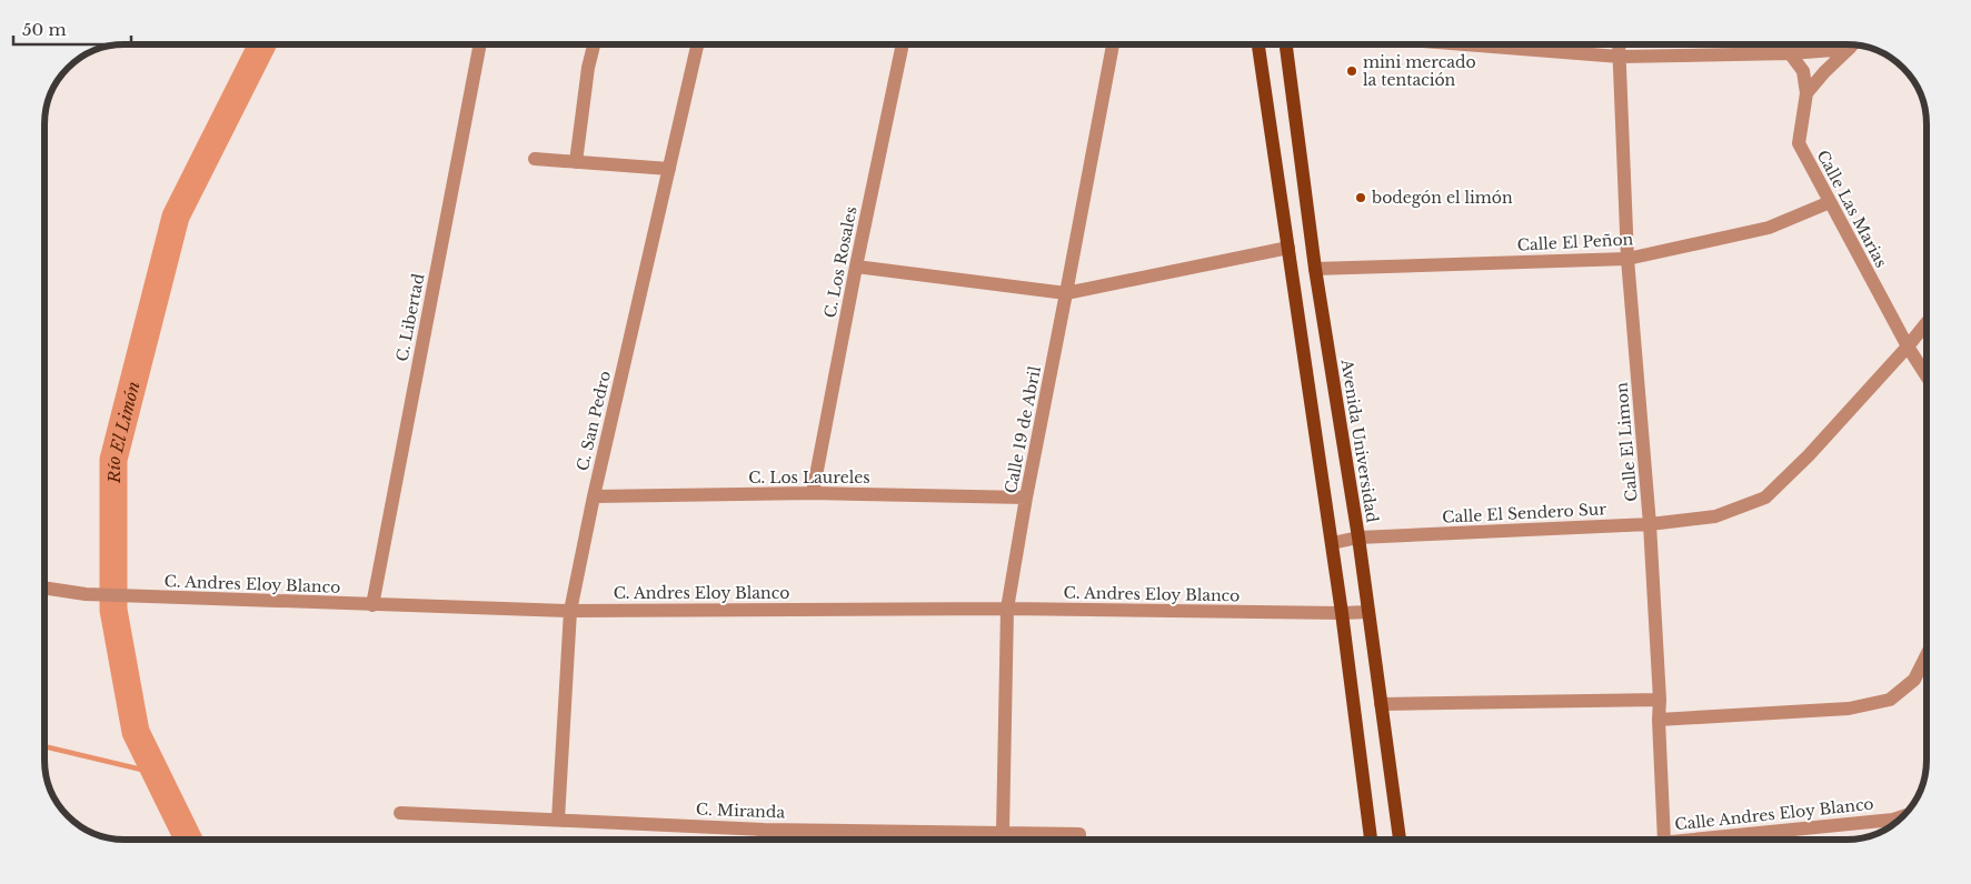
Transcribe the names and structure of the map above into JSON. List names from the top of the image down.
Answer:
{
  "streets": {
    "main road": ["Avenida Universidad"],
    "street": [
      "Calle Las Marias",
      "Calle El Peñon",
      "C. Los Rosales",
      "C. Libertad",
      "C. San Pedro",
      "Calle 19 de Abril",
      "Calle El Limon",
      "C. Los Laureles",
      "Calle El Sendero Sur",
      "C. Andres Eloy Blanco",
      "C. Miranda",
      "Calle Andres Eloy Blanco"
    ]
  },
  "crossings": [
    ["Calle Las Marias", "Calle El Peñon"],
    ["Calle Las Marias", "Calle El Sendero Sur"],
    ["Calle El Peñon", "Avenida Universidad"],
    ["Calle El Peñon", "Calle El Limon"],
    ["C. Los Rosales", "C. Los Laureles"],
    ["C. Libertad", "C. Andres Eloy Blanco"],
    ["C. San Pedro", "C. Los Laureles"],
    ["C. San Pedro", "C. Andres Eloy Blanco"],
    ["C. San Pedro", "C. Miranda"],
    ["Calle 19 de Abril", "C. Los Laureles"],
    ["Calle 19 de Abril", "C. Andres Eloy Blanco"],
    ["Calle 19 de Abril", "C. Miranda"],
    ["Avenida Universidad", "Calle El Sendero Sur"],
    ["Avenida Universidad", "C. Andres Eloy Blanco"],
    ["Calle El Limon", "Calle El Sendero Sur"]
  ],
  "water": ["Río El Limón"],
  "places": ["mini mercado la tentación", "bodegón el limón"],
  "scale_bar": "50 m"
}
